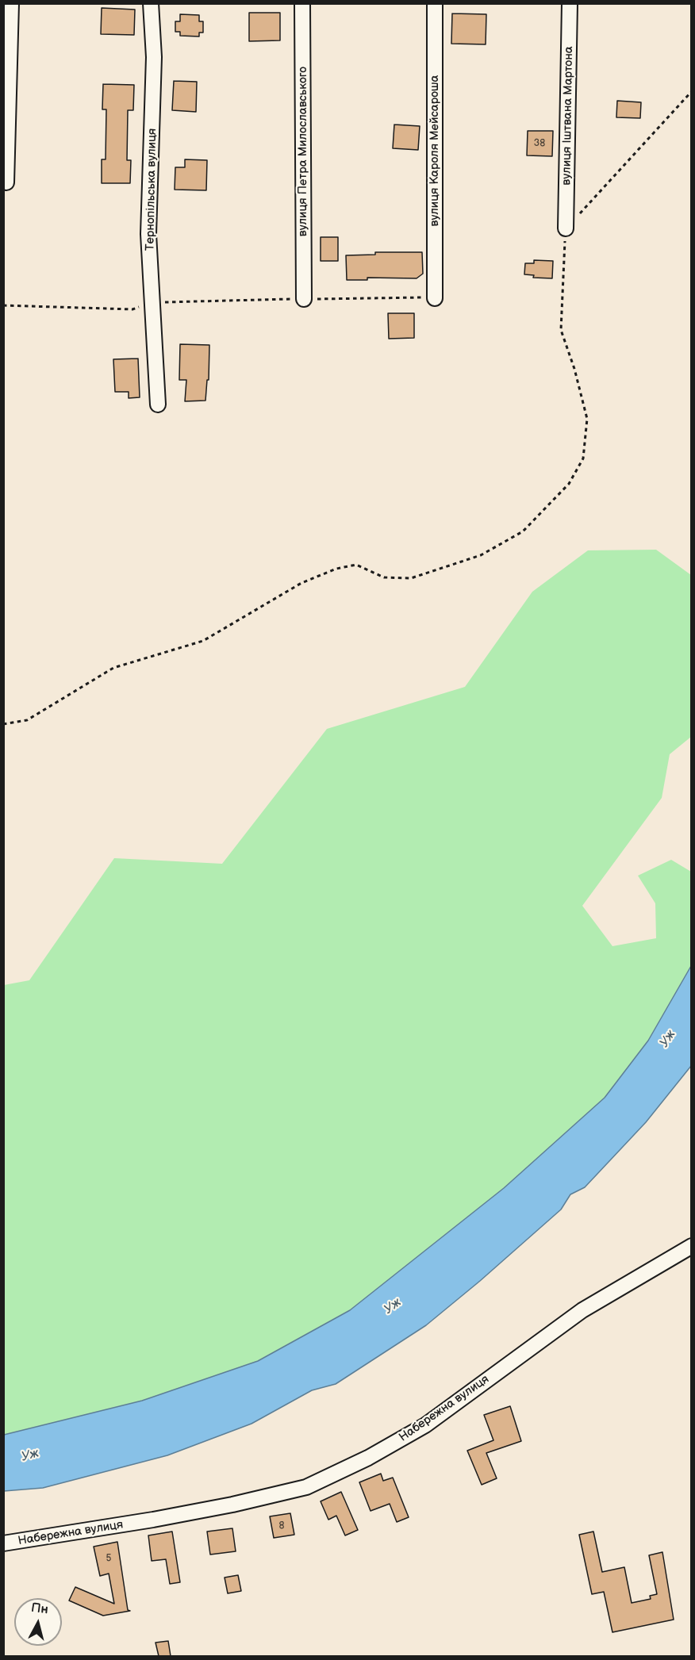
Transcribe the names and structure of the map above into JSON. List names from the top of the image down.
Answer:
{
  "streets": {
    "street": [
      "вулиця Іштвана Мартона",
      "вулиця Кароля Мейсароша",
      "вулиця Петра Милославського",
      "Тернопільська вулиця",
      "Набережна вулиця"
    ]
  },
  "water": ["Уж"],
  "house_numbers": ["38", "8", "5"],
  "north": "top"
}
